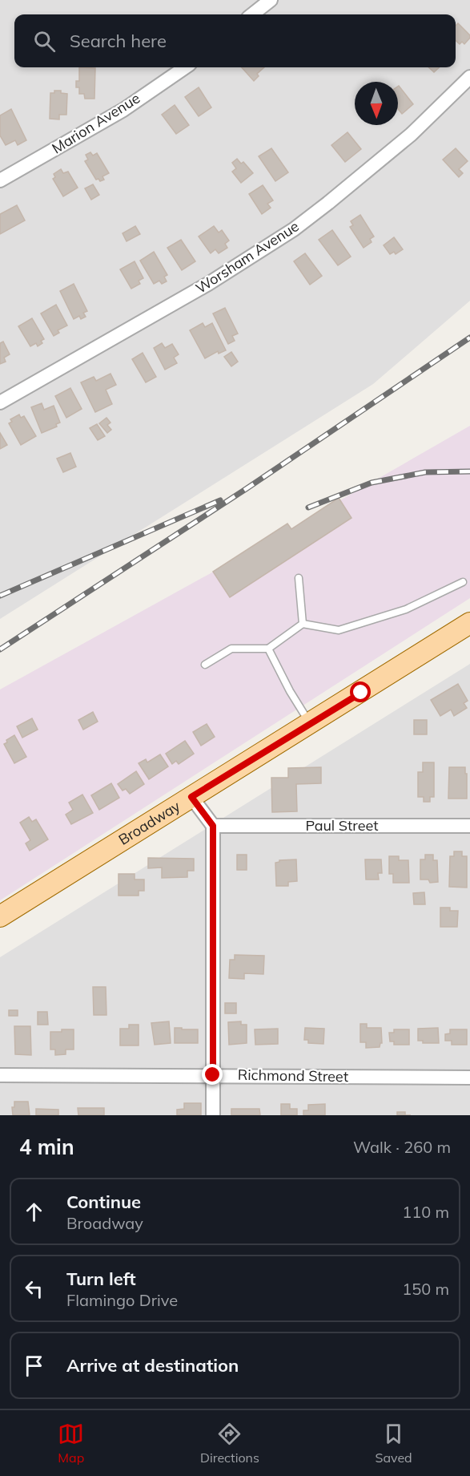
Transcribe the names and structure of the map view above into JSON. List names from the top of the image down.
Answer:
{
  "streets": {
    "main road": ["Broadway"],
    "street": [
      "Marion Avenue",
      "Worsham Avenue",
      "Paul Street",
      "Richmond Street"
    ]
  },
  "north": "bottom",
  "page": {
    "search": "Search here",
    "heading": ["4 min", "Walk · 260 m"],
    "list": [
      ["Continue", "Broadway", "110 m"],
      ["Turn left", "Flamingo Drive", "150 m"],
      "Arrive at destination"
    ],
    "nav": ["Map", "Directions", "Saved"]
  }
}
